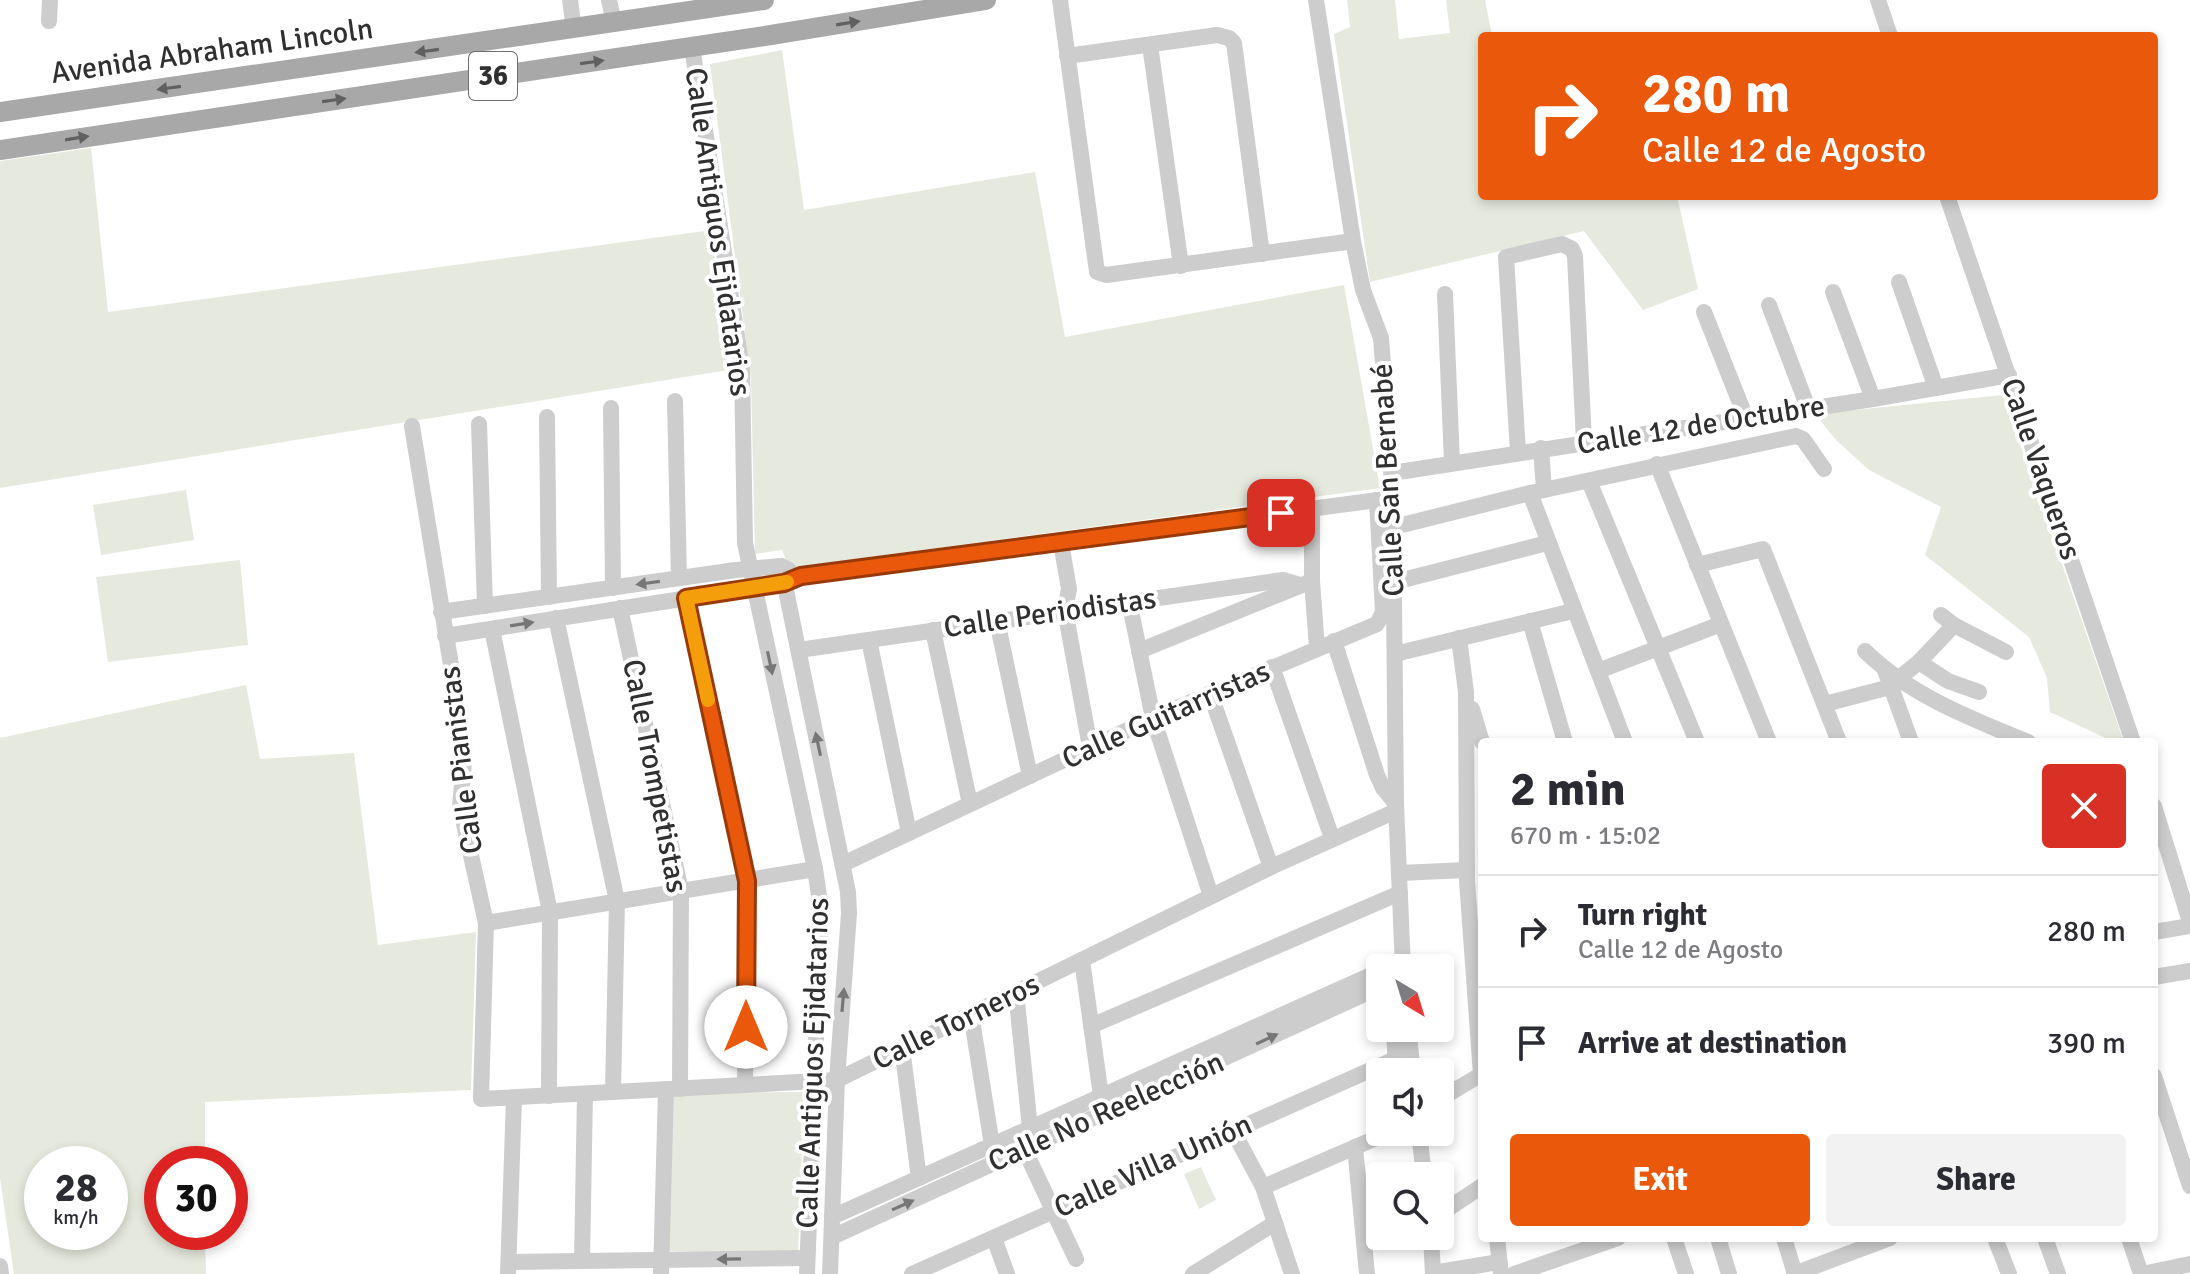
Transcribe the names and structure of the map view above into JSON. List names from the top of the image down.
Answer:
{
  "streets": {
    "main road": ["Avenida Abraham Lincoln", "36"],
    "street": [
      "Calle Antiguos Ejidatarios",
      "Calle 12 de Octubre",
      "Calle Vaqueros",
      "Calle San Bernabé",
      "Calle Periodistas",
      "Calle Guitarristas",
      "Calle Pianistas",
      "Calle Trompetistas",
      "Calle Torneros",
      "Calle No Reelección",
      "Calle Villa Unión"
    ]
  },
  "crossings": [
    ["36", "Calle Antiguos Ejidatarios"],
    ["Calle Antiguos Ejidatarios", "Calle Periodistas"],
    ["Calle Antiguos Ejidatarios", "Calle Guitarristas"],
    ["Calle Antiguos Ejidatarios", "Calle Torneros"],
    ["Calle Antiguos Ejidatarios", "Calle No Reelección"],
    ["Calle 12 de Octubre", "Calle Vaqueros"],
    ["Calle 12 de Octubre", "Calle San Bernabé"],
    ["Calle San Bernabé", "Calle Guitarristas"],
    ["Calle San Bernabé", "Calle Torneros"],
    ["Calle Pianistas", "Calle Torneros"],
    ["Calle Trompetistas", "Calle Torneros"]
  ],
  "north": "bottom right",
  "page": {
    "turn": ["280 m", "Calle 12 de Agosto"],
    "heading": ["2 min", "670 m · 15:02"],
    "list": [
      {
        "name": "Turn right",
        "note": "Calle 12 de Agosto",
        "value": "280 m"
      },
      {
        "name": "Arrive at destination",
        "value": "390 m"
      }
    ],
    "buttons": ["Exit", "Share"],
    "speed": "28 km/h",
    "limit": "30"
  }
}
